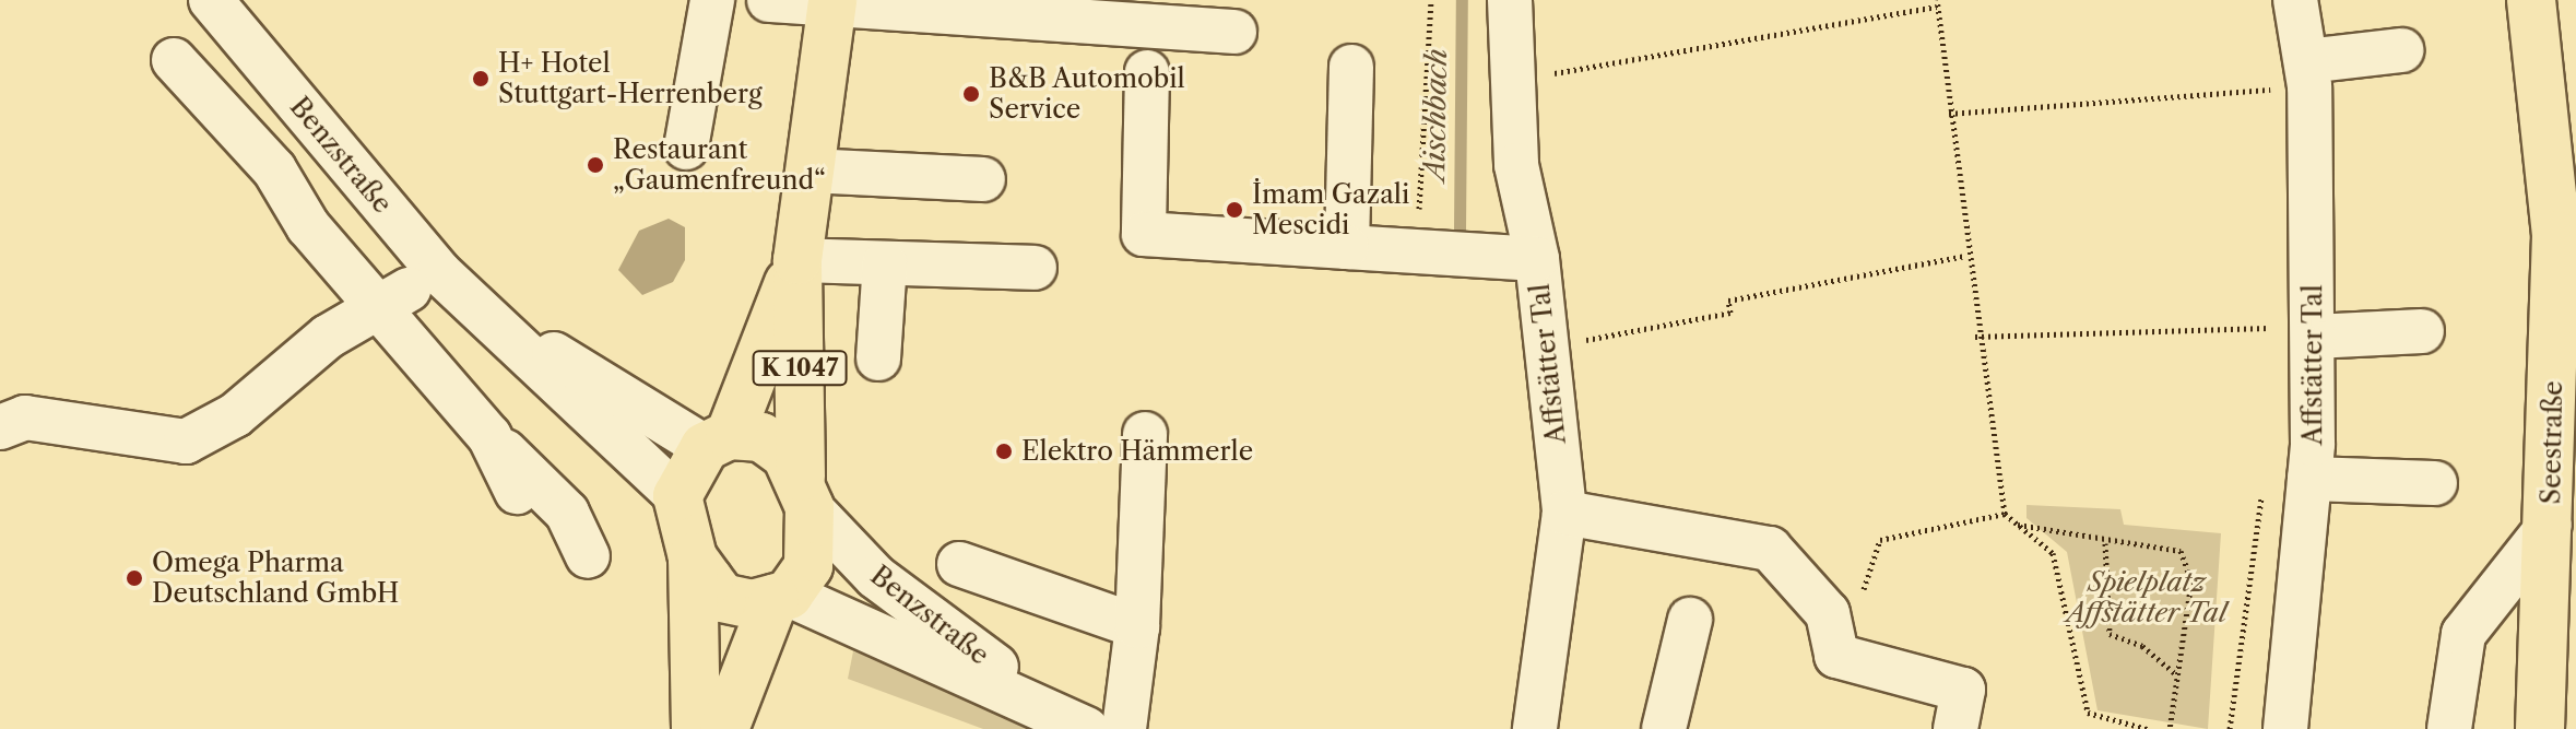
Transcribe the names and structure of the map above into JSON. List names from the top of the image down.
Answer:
{
  "streets": {
    "main road": ["K 1047", "Seestraße"],
    "street": ["Benzstraße", "Affstätter Tal"]
  },
  "crossings": [
    ["Benzstraße", "K 1047"]
  ],
  "water": ["Aischbach"],
  "parks": ["Spielplatz Affstätter Tal"],
  "places": [
    "H+ Hotel Stuttgart-Herrenberg",
    "B&B Automobil Service",
    "Restaurant „Gaumenfreund“",
    "İmam Gazali Mescidi",
    "Elektro Hämmerle",
    "Omega Pharma Deutschland GmbH"
  ]
}
